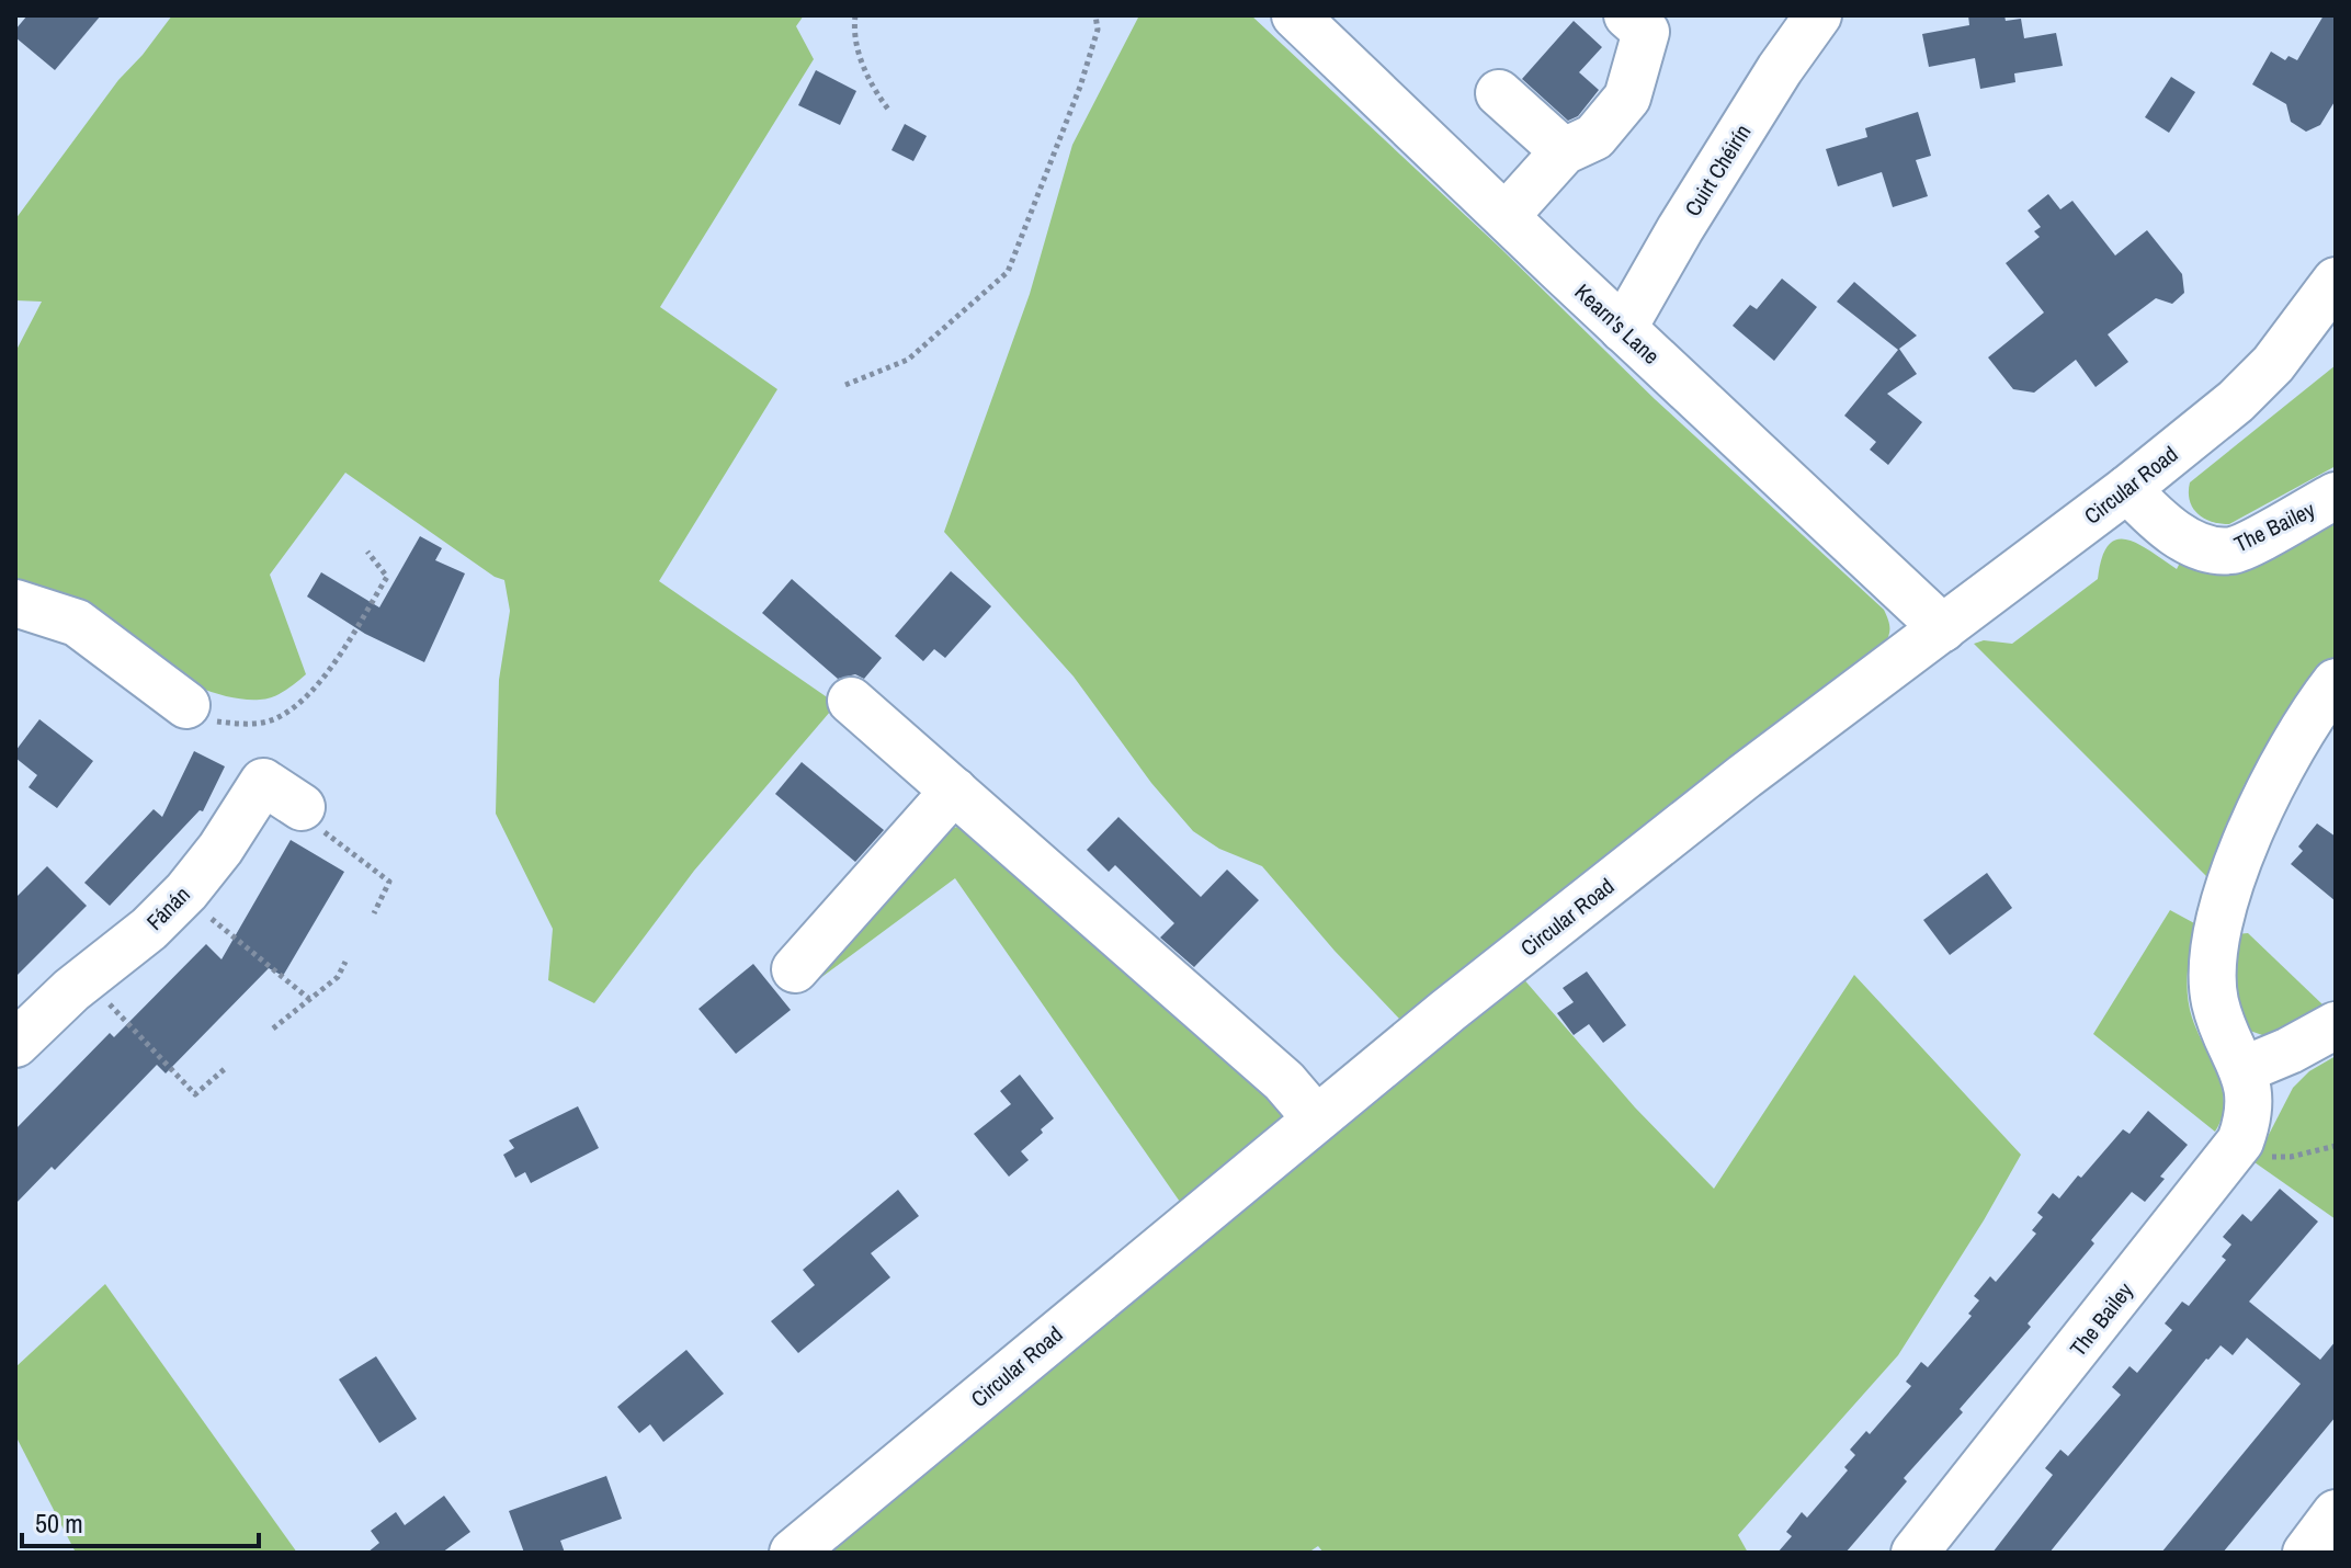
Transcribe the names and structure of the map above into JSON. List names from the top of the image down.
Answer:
{
  "streets": {
    "street": [
      "Cuirt Chéirín",
      "Kearn's Lane",
      "Circular Road",
      "The Bailey",
      "Fánán"
    ]
  },
  "crossings": [
    ["Cuirt Chéirín", "Kearn's Lane"],
    ["Kearn's Lane", "Circular Road"],
    ["Circular Road", "The Bailey"]
  ],
  "scale_bar": "50 m"
}
